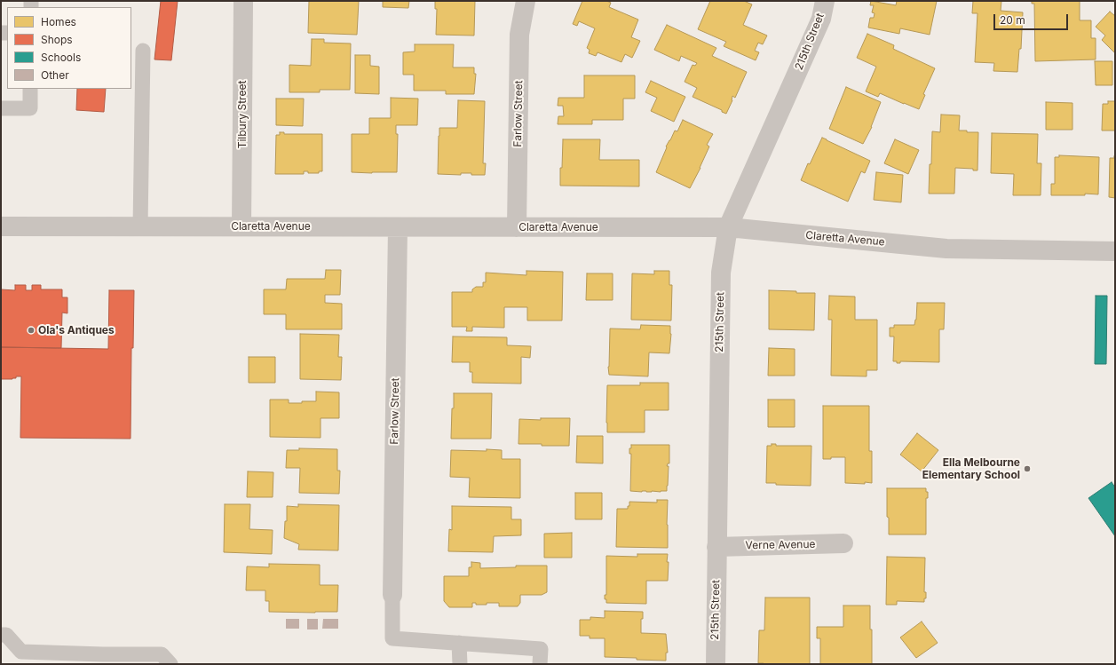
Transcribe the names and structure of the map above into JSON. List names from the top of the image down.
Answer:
{
  "streets": {
    "street": [
      "215th Street",
      "Farlow Street",
      "Tilbury Street",
      "Claretta Avenue",
      "Verne Avenue"
    ]
  },
  "crossings": [
    ["215th Street", "Claretta Avenue"],
    ["215th Street", "Verne Avenue"],
    ["Farlow Street", "Claretta Avenue"],
    ["Tilbury Street", "Claretta Avenue"]
  ],
  "places": ["Ola's Antiques", "Ella Melbourne Elementary School"],
  "legend": [
    "Homes",
    "Shops",
    "Schools",
    "Other"
  ],
  "scale_bar": "20 m"
}
